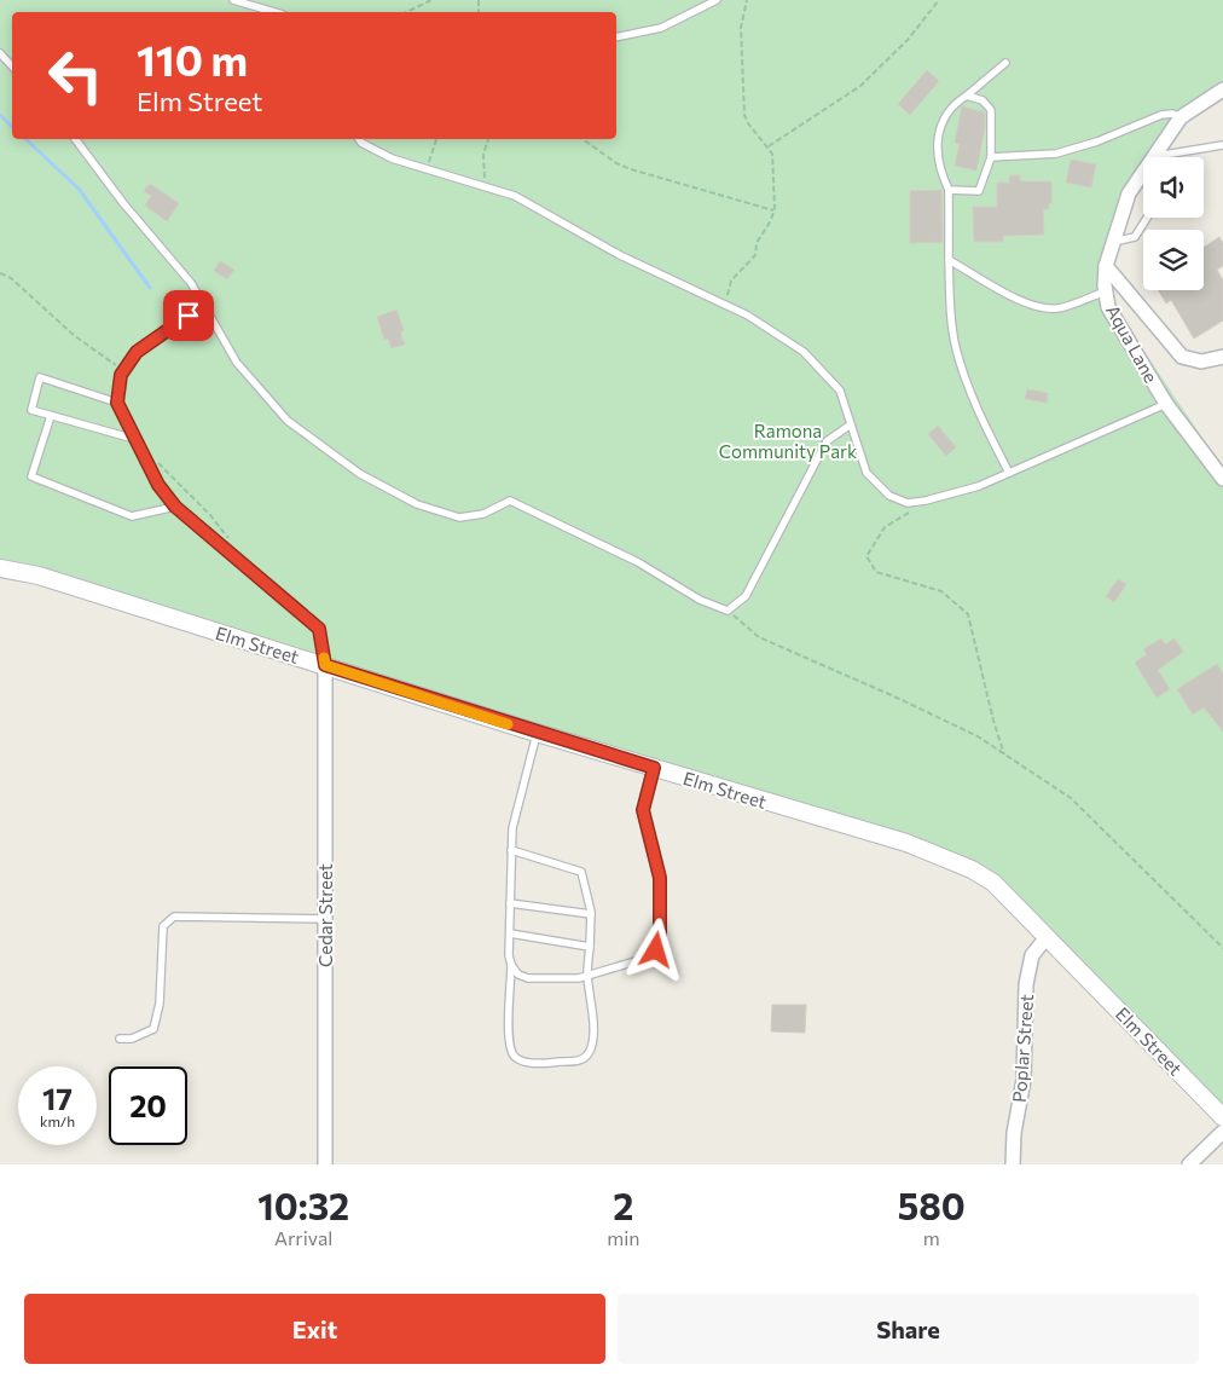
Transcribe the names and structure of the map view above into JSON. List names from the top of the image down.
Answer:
{
  "streets": {
    "street": [
      "Aqua Lane",
      "Elm Street",
      "Cedar Street",
      "Poplar Street"
    ]
  },
  "crossings": [
    ["Elm Street", "Cedar Street"],
    ["Elm Street", "Poplar Street"]
  ],
  "parks": ["Ramona Community Park"],
  "page": {
    "turn": ["110 m", "Elm Street"],
    "speed": "17 km/h",
    "limit": "20",
    "eta": [
      "10:32",
      "Arrival",
      "2",
      "min",
      "580",
      "m"
    ],
    "buttons": ["Exit", "Share"]
  }
}
